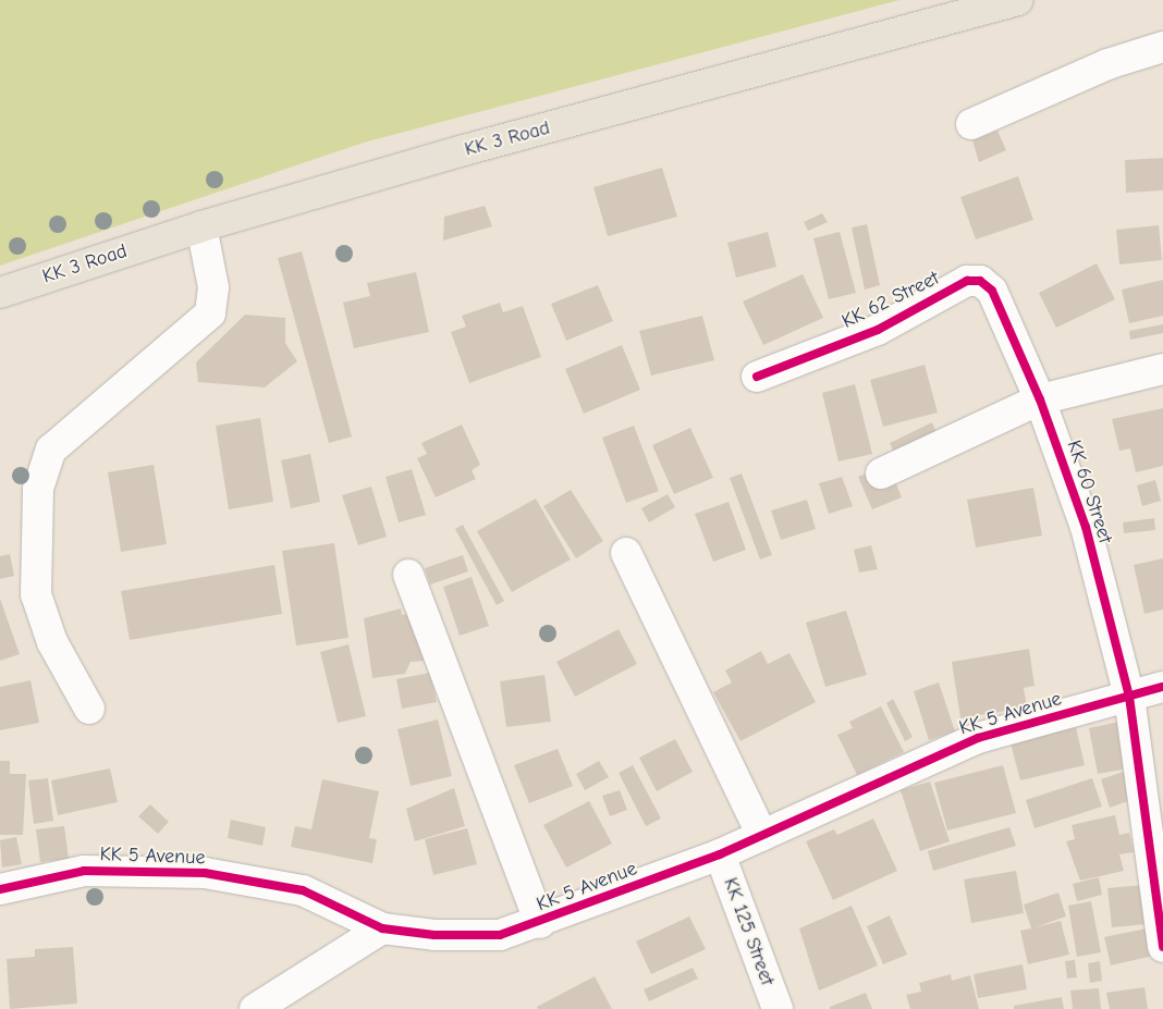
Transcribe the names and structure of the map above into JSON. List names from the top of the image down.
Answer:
{
  "streets": {
    "highway": ["KK 3 Road"],
    "street": [
      "KK 62 Street",
      "KK 60 Street",
      "KK 5 Avenue",
      "KK 125 Street"
    ]
  },
  "crossings": [
    ["KK 62 Street", "KK 60 Street"],
    ["KK 60 Street", "KK 5 Avenue"],
    ["KK 5 Avenue", "KK 125 Street"]
  ]
}
